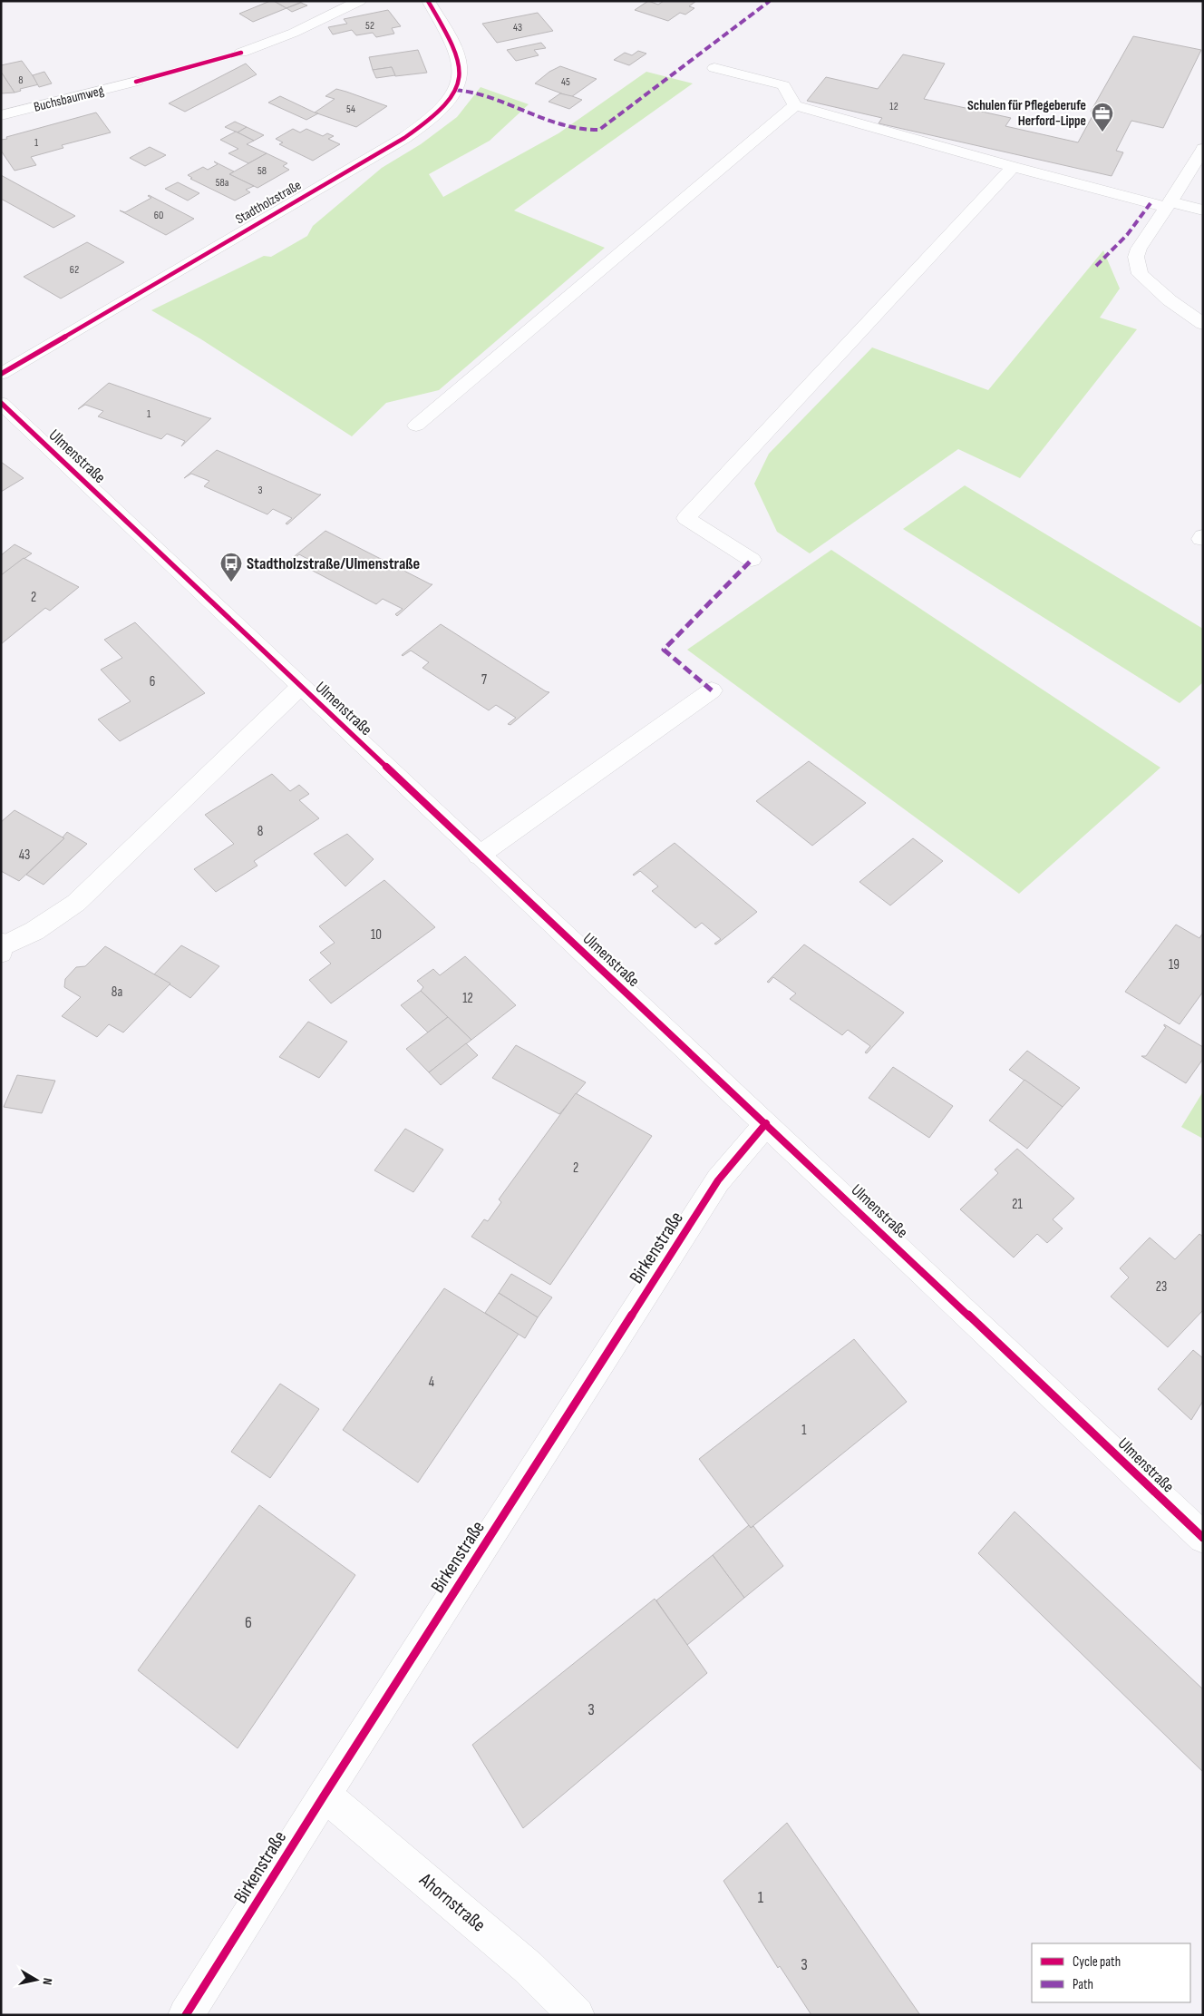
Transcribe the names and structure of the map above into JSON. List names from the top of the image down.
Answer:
{
  "streets": {
    "street": [
      "Buchsbaumweg",
      "Stadtholzstraße",
      "Ulmenstraße",
      "Birkenstraße",
      "Ahornstraße"
    ]
  },
  "crossings": [
    ["Ulmenstraße", "Birkenstraße"],
    ["Birkenstraße", "Ahornstraße"]
  ],
  "places": {
    "office": ["Schulen für Pflegeberufe Herford-Lippe"],
    "bus stop": ["Stadtholzstraße/Ulmenstraße"]
  },
  "house_numbers": [
    "52",
    "43",
    "8",
    "45",
    "12",
    "54",
    "1",
    "58",
    "58a",
    "60",
    "62",
    "1",
    "3",
    "2",
    "7",
    "6",
    "8",
    "43",
    "10",
    "19",
    "8a",
    "12",
    "2",
    "21",
    "23",
    "4",
    "1",
    "6",
    "3",
    "1",
    "3"
  ],
  "legend": ["Cycle path", "Path"],
  "north": "right"
}
